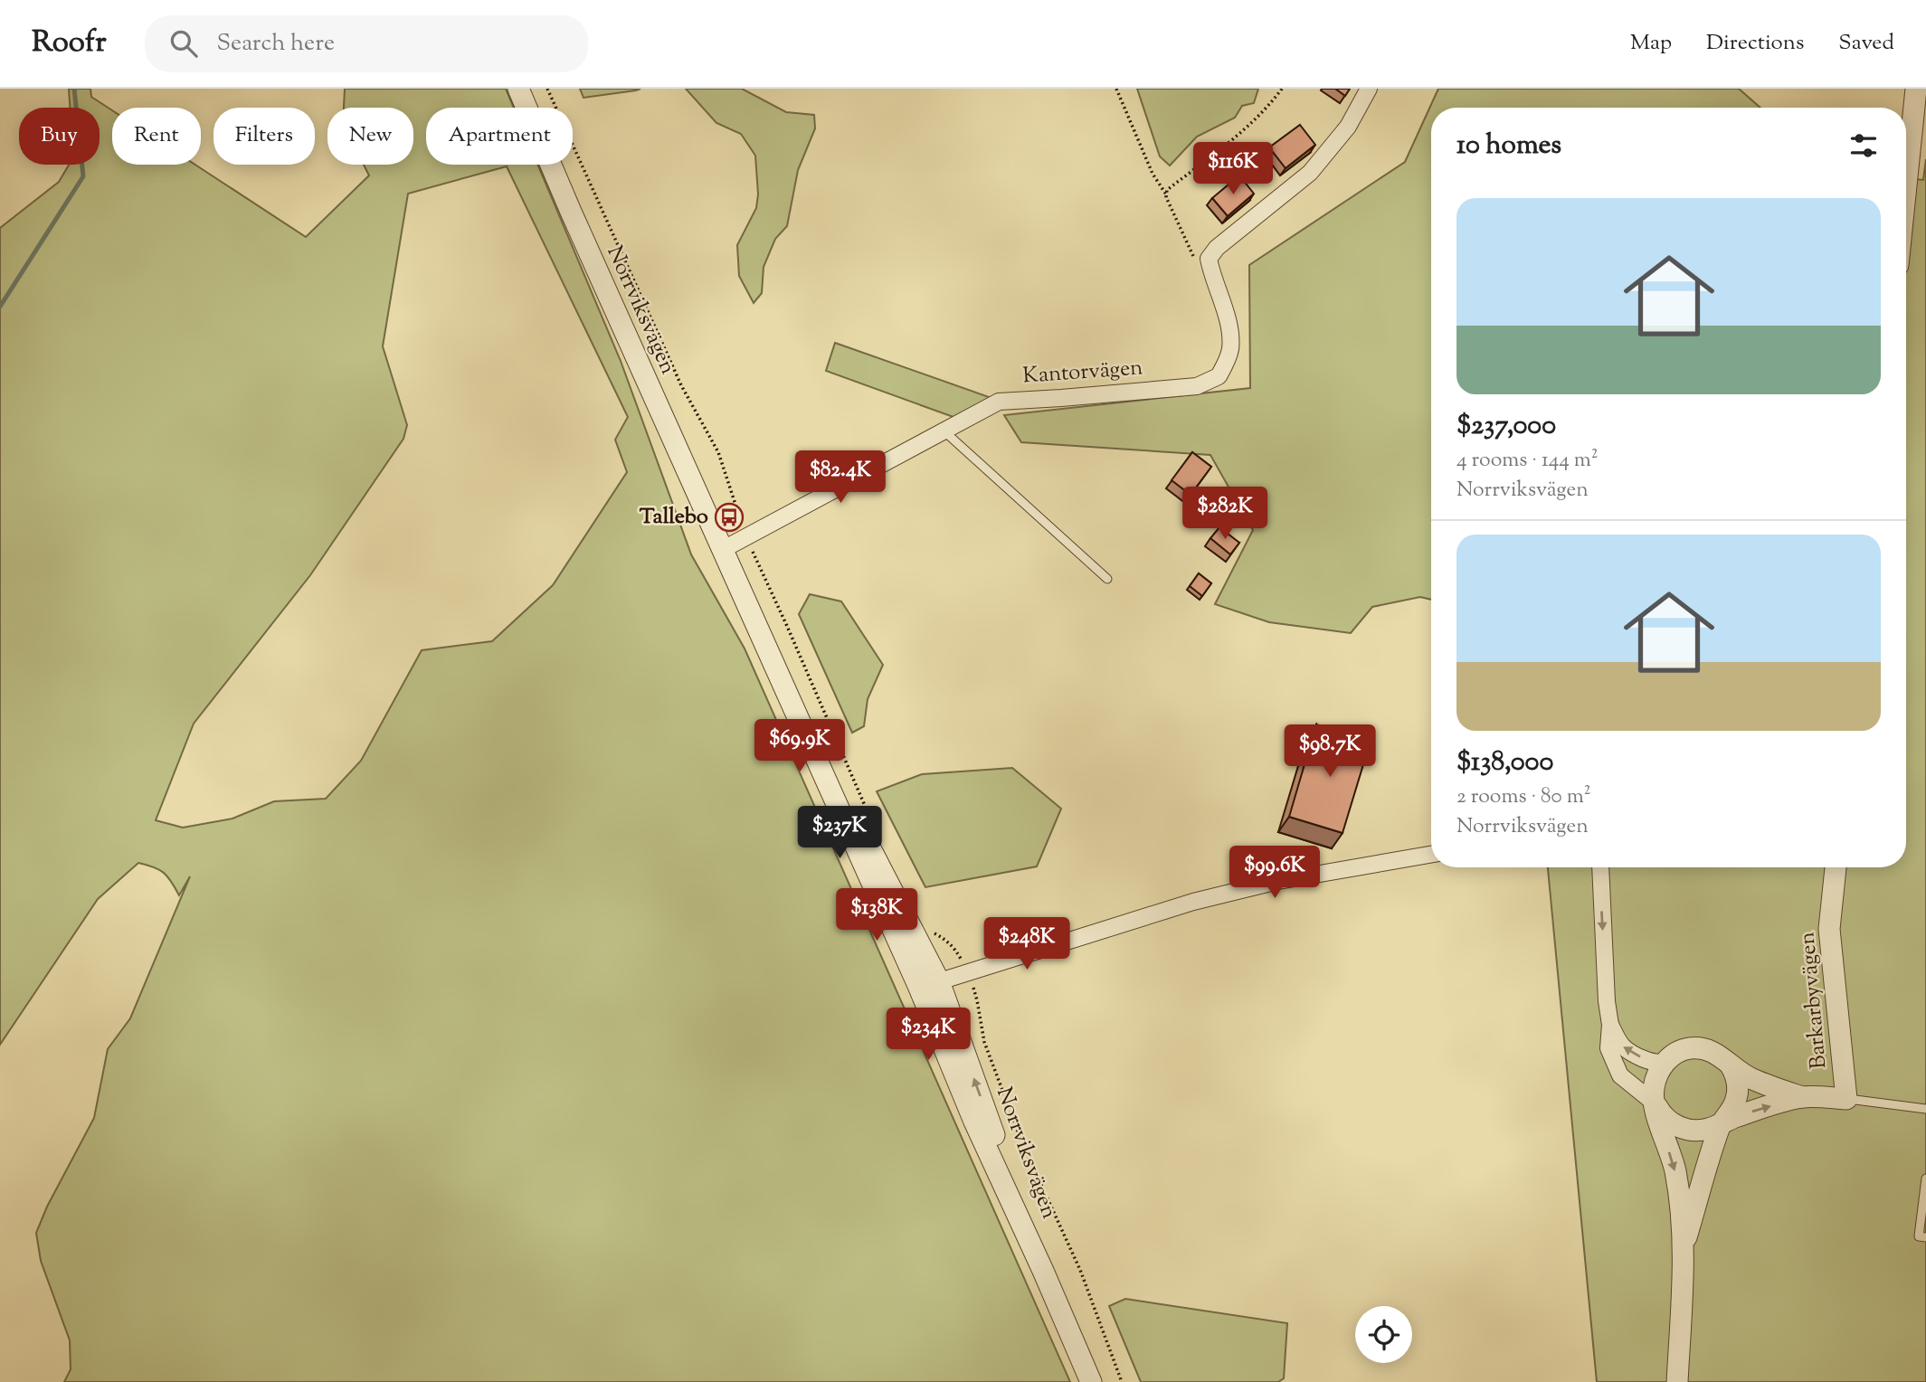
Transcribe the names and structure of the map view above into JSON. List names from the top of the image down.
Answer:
{
  "streets": {
    "street": ["Norrviksvägen", "Kantorvägen", "Barkarbyvägen"]
  },
  "places": {
    "bus stop": ["Tallebo"]
  },
  "page": {
    "header": "Roofr",
    "search": "Search here",
    "nav": ["Map", "Directions", "Saved"],
    "chip": [
      "Buy",
      "Rent",
      "Filters",
      "New",
      "Apartment"
    ],
    "heading": "10 homes",
    "price": [
      "$116K",
      "$82.4K",
      "$282K",
      "$69.9K",
      "$98.7K",
      "$237K",
      "$99.6K",
      "$138K",
      "$248K",
      "$234K"
    ],
    "list": [
      {
        "name": "$237,000",
        "note": "4 rooms · 144 m² · Norrviksvägen"
      },
      {
        "name": "$138,000",
        "note": "2 rooms · 80 m² · Norrviksvägen"
      }
    ]
  }
}
